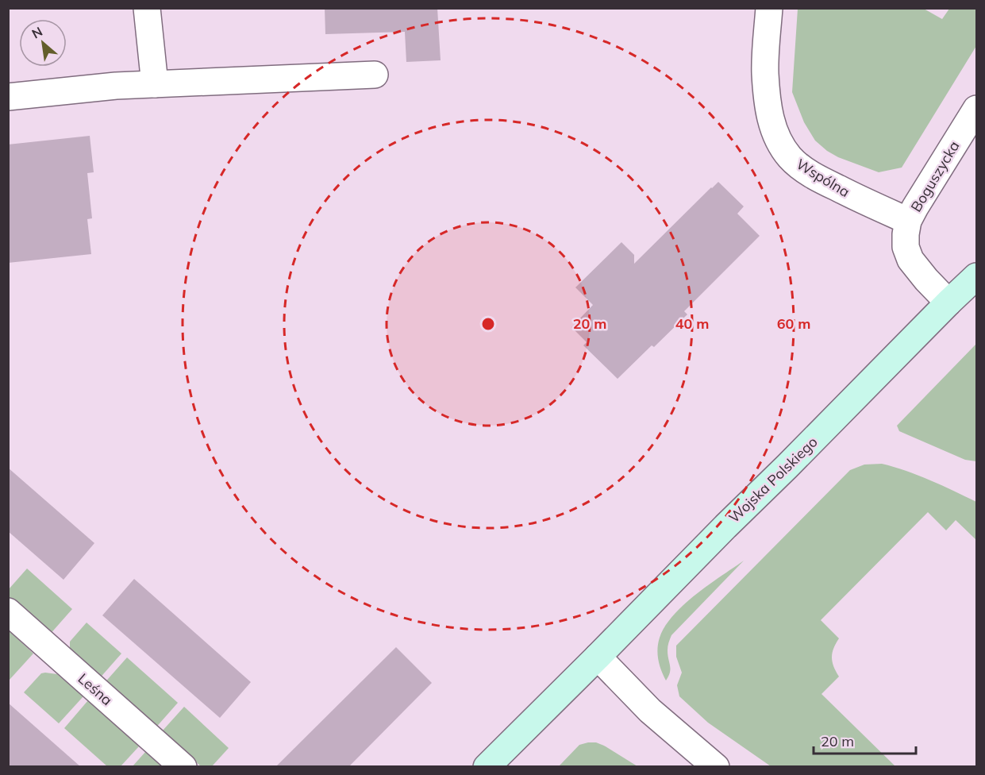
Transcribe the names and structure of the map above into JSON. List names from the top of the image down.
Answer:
{
  "streets": {
    "main road": ["Wojska Polskiego"],
    "street": ["Boguszycka", "Wspólna", "Leśna"]
  },
  "crossings": [
    ["Boguszycka", "Wspólna"]
  ],
  "scale_bar": "20 m",
  "north": "top left",
  "rings": ["20 m", "40 m", "60 m"]
}
